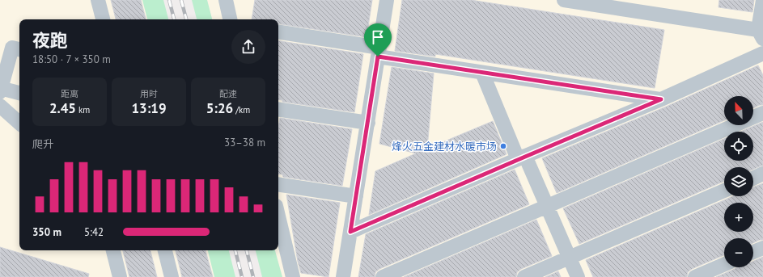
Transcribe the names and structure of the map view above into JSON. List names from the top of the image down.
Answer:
{
  "places": ["烽火五金建材水暖市场"],
  "north": "top left",
  "page": {
    "heading": ["夜跑", "18:50 · 7 × 350 m"],
    "stats": [
      ["距离", "2.45 km"],
      ["用时", "13:19"],
      ["配速", "5:26 /km"]
    ],
    "map_buttons": ["+", "−"],
    "chart": ["爬升", "33–38 m"],
    "list": [
      {
        "name": "350 m",
        "note": "5:42"
      }
    ]
  }
}
